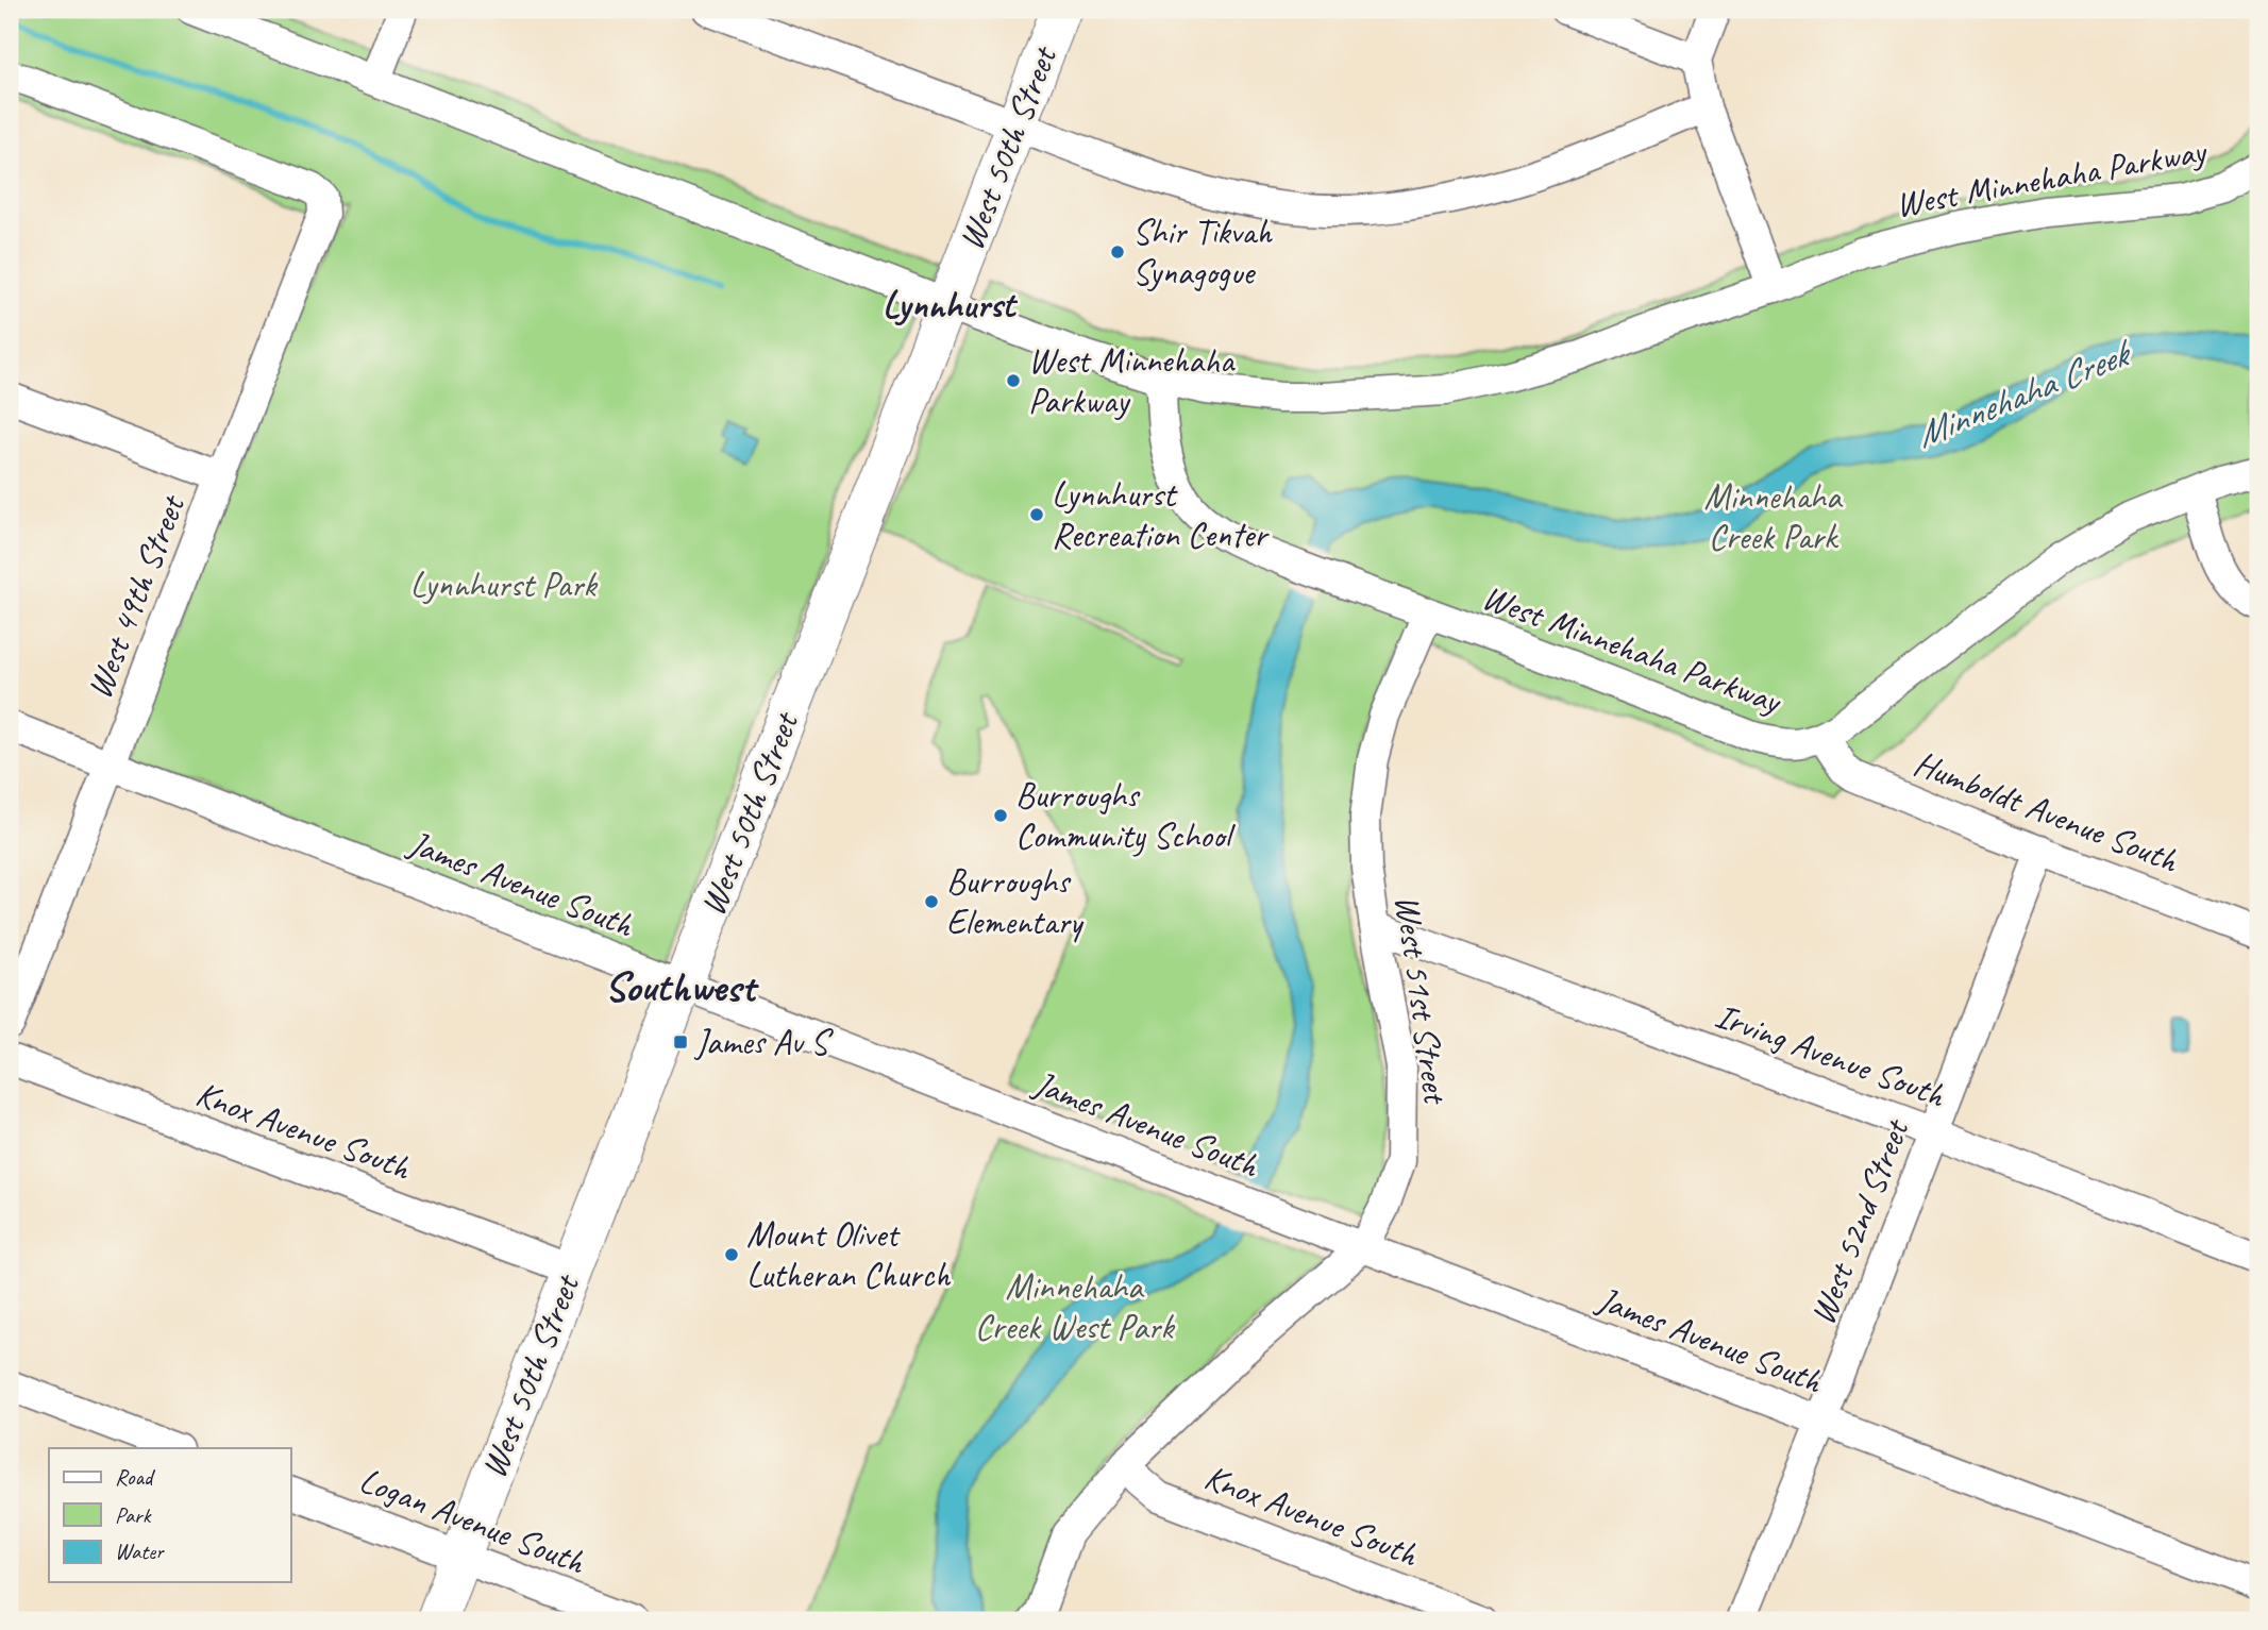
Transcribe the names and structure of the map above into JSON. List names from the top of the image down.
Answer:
{
  "streets": {
    "main road": ["West 50th Street"],
    "street": [
      "West Minnehaha Parkway",
      "West 49th Street",
      "Humboldt Avenue South",
      "James Avenue South",
      "West 51st Street",
      "Irving Avenue South",
      "Knox Avenue South",
      "West 52nd Street",
      "Logan Avenue South"
    ]
  },
  "crossings": [
    ["West 50th Street", "West Minnehaha Parkway"],
    ["West 50th Street", "James Avenue South"],
    ["West 50th Street", "Knox Avenue South"],
    ["West 50th Street", "Logan Avenue South"],
    ["West Minnehaha Parkway", "Humboldt Avenue South"],
    ["West Minnehaha Parkway", "West 51st Street"],
    ["West 49th Street", "James Avenue South"],
    ["Humboldt Avenue South", "West 52nd Street"],
    ["James Avenue South", "West 51st Street"],
    ["James Avenue South", "West 52nd Street"],
    ["West 51st Street", "Irving Avenue South"],
    ["West 51st Street", "Knox Avenue South"],
    ["Irving Avenue South", "West 52nd Street"]
  ],
  "districts": ["Lynnhurst", "Southwest"],
  "water": ["Minnehaha Creek"],
  "parks": ["Minnehaha Creek Park", "Lynnhurst Park", "Minnehaha Creek West Park"],
  "places": {
    "other": [
      "Shir Tikvah Synagogue",
      "West Minnehaha Parkway",
      "Lynnhurst Recreation Center",
      "Burroughs Community School",
      "Burroughs Elementary",
      "Mount Olivet Lutheran Church"
    ],
    "transit": ["James Av S"]
  },
  "legend": ["Road", "Park", "Water"]
}
